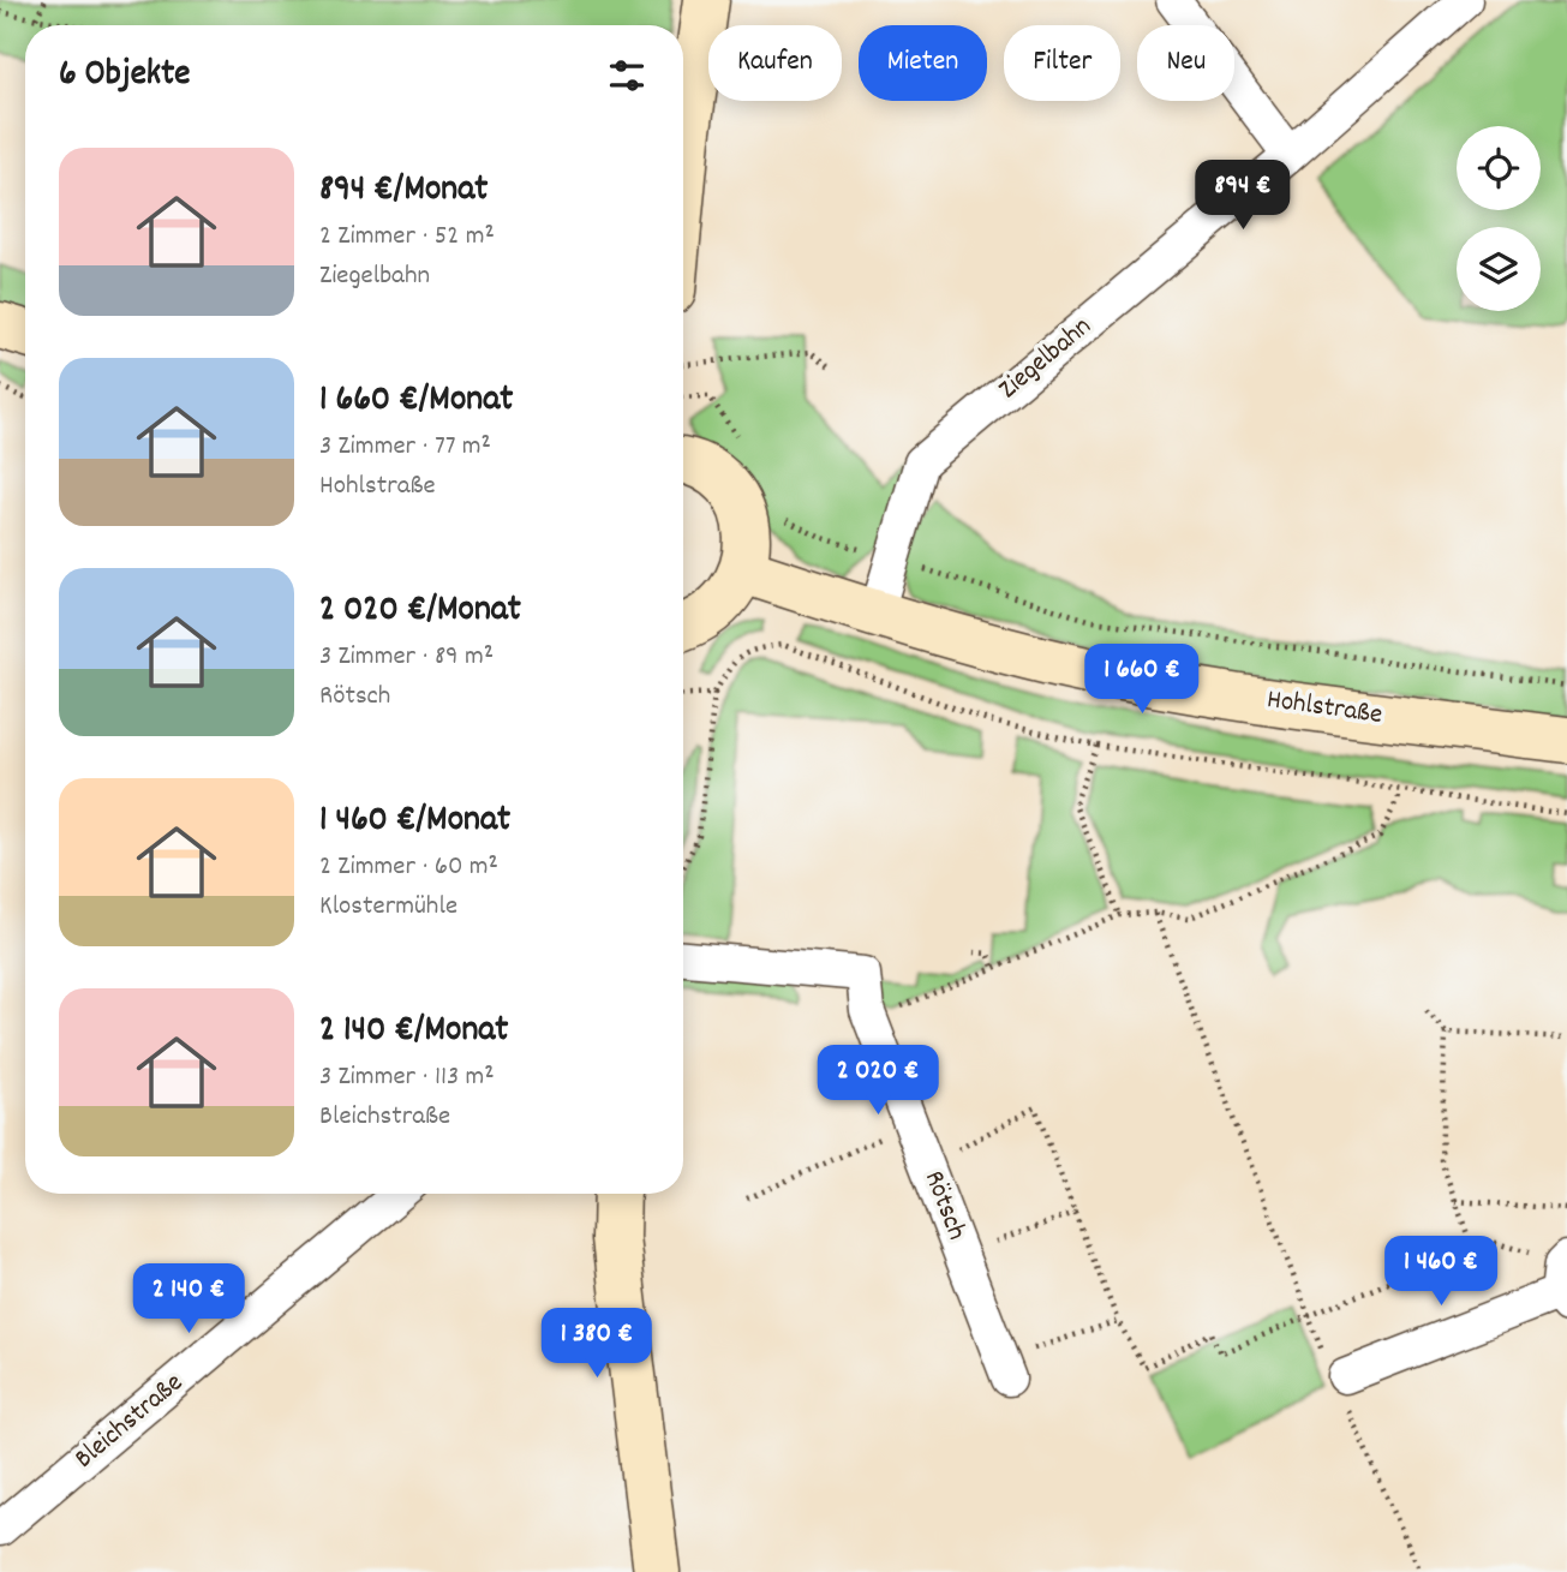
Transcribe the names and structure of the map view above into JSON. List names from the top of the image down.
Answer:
{
  "streets": {
    "main road": ["Hohlstraße"],
    "street": ["Ziegelbahn", "Rötsch", "Bleichstraße"]
  },
  "crossings": [
    ["Ziegelbahn", "Hohlstraße"]
  ],
  "page": {
    "chip": [
      "Kaufen",
      "Mieten",
      "Filter",
      "Neu"
    ],
    "heading": "6 Objekte",
    "list": [
      {
        "name": "894 €/Monat",
        "note": "2 Zimmer · 52 m² · Ziegelbahn"
      },
      {
        "name": "1 660 €/Monat",
        "note": "3 Zimmer · 77 m² · Hohlstraße"
      },
      {
        "name": "2 020 €/Monat",
        "note": "3 Zimmer · 89 m² · Rötsch"
      },
      {
        "name": "1 460 €/Monat",
        "note": "2 Zimmer · 60 m² · Klostermühle"
      },
      {
        "name": "2 140 €/Monat",
        "note": "3 Zimmer · 113 m² · Bleichstraße"
      }
    ],
    "price": [
      "894 €",
      "1 660 €",
      "2 020 €",
      "1 460 €",
      "2 140 €",
      "1 380 €"
    ]
  }
}
